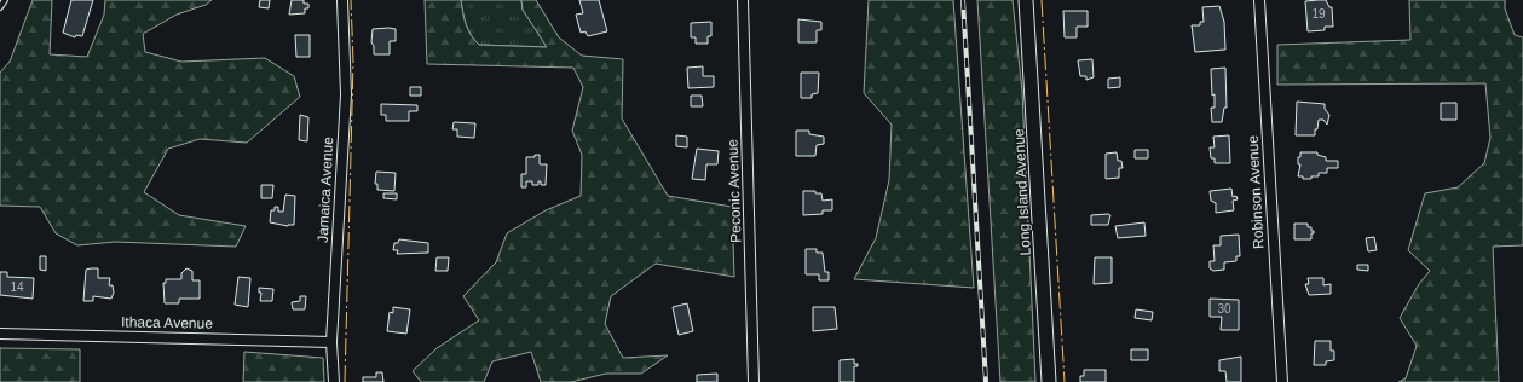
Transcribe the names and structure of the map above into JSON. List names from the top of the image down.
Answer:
{
  "streets": {
    "street": [
      "Jamaica Avenue",
      "Peconic Avenue",
      "Long Island Avenue",
      "Robinson Avenue",
      "Ithaca Avenue"
    ]
  },
  "crossings": [
    ["Jamaica Avenue", "Ithaca Avenue"]
  ],
  "house_numbers": ["19", "14", "30"]
}
